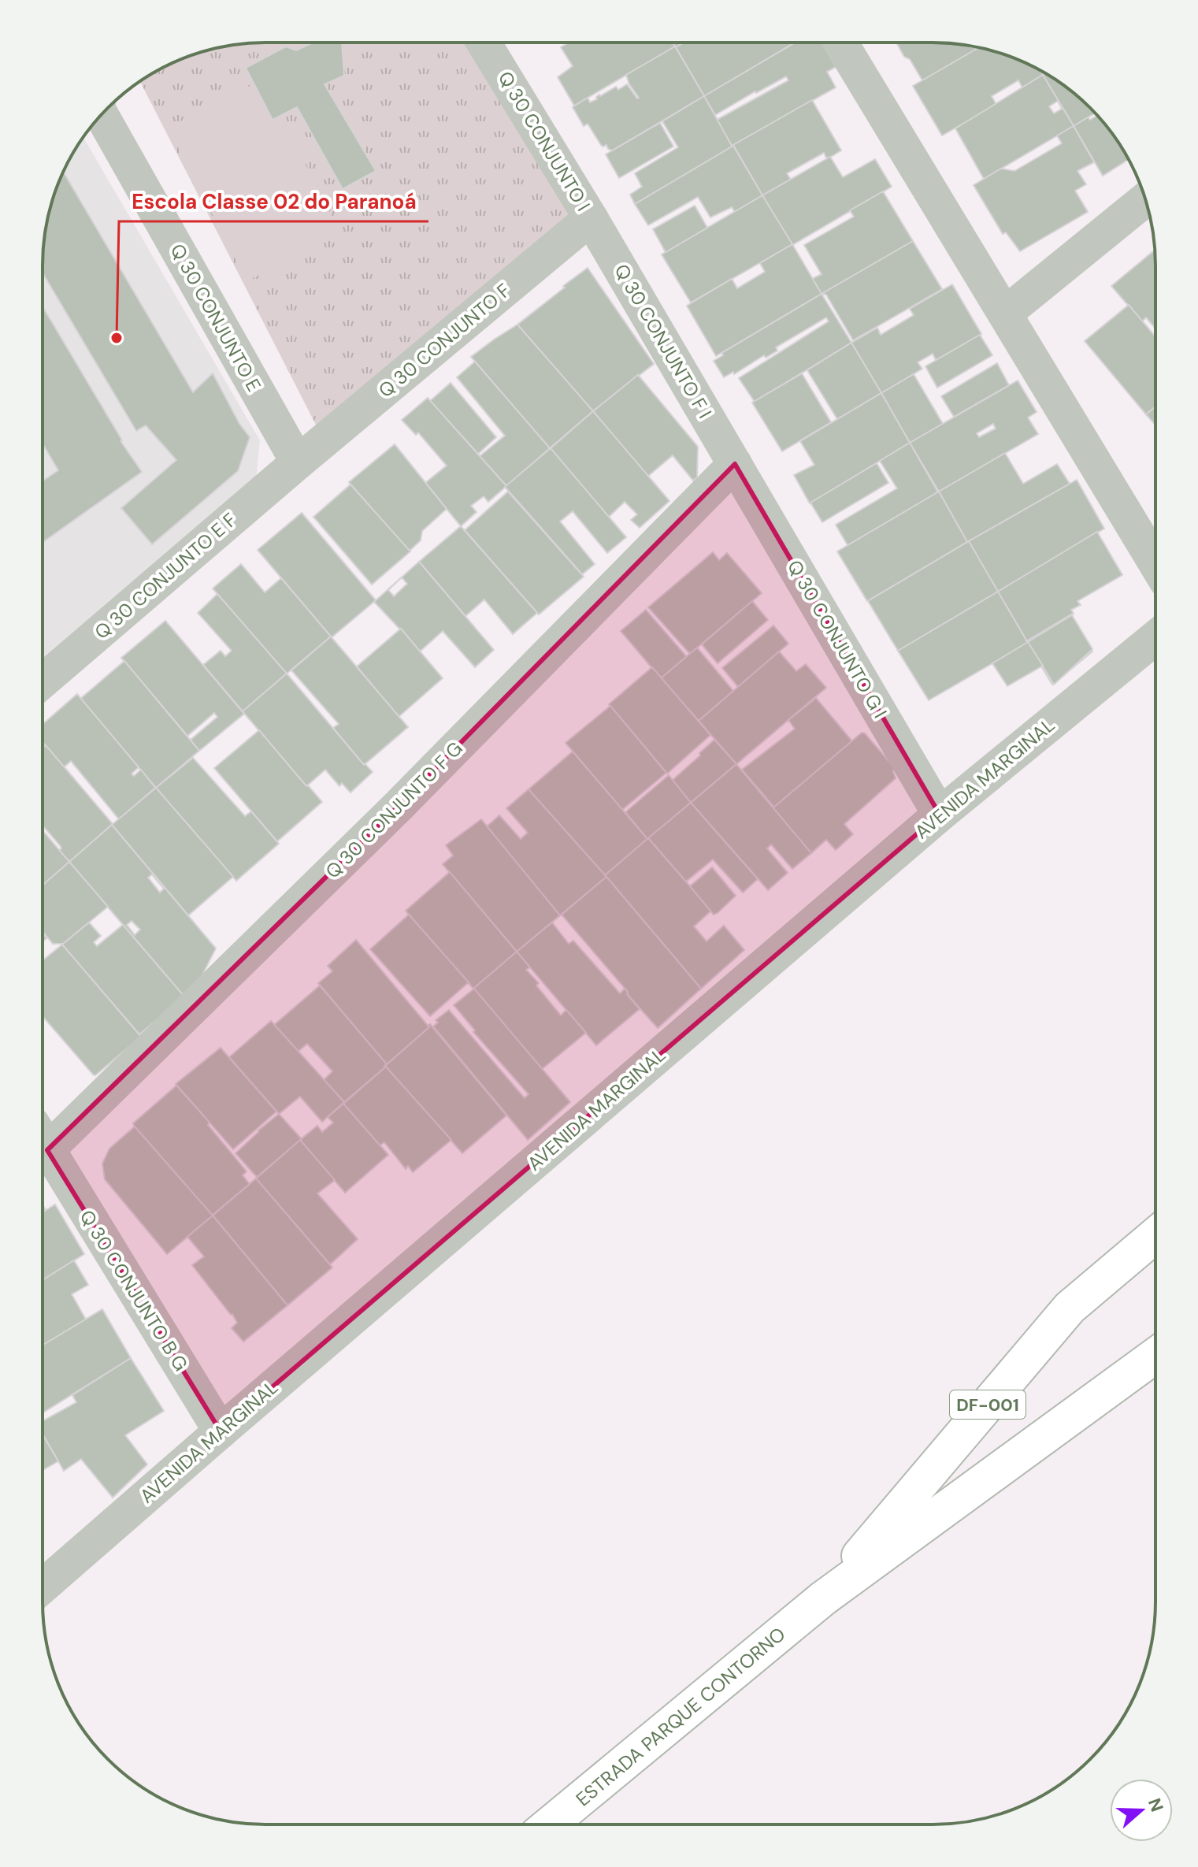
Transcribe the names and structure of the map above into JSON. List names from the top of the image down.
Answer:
{
  "streets": {
    "main road": ["DF-001", "ESTRADA PARQUE CONTORNO"],
    "street": [
      "Q 30 CONJUNTO I",
      "Q 30 CONJUNTO E",
      "Q 30 CONJUNTO F",
      "Q 30 CONJUNTO F I",
      "Q 30 CONJUNTO E F",
      "Q 30 CONJUNTO G I",
      "AVENIDA MARGINAL",
      "Q 30 CONJUNTO F G",
      "Q 30 CONJUNTO B G"
    ]
  },
  "crossings": [
    ["Q 30 CONJUNTO I", "Q 30 CONJUNTO F"],
    ["Q 30 CONJUNTO I", "Q 30 CONJUNTO F I"],
    ["Q 30 CONJUNTO E", "Q 30 CONJUNTO F"],
    ["Q 30 CONJUNTO E", "Q 30 CONJUNTO E F"],
    ["Q 30 CONJUNTO F", "Q 30 CONJUNTO F I"],
    ["Q 30 CONJUNTO F", "Q 30 CONJUNTO E F"],
    ["Q 30 CONJUNTO F I", "Q 30 CONJUNTO G I"],
    ["Q 30 CONJUNTO F I", "Q 30 CONJUNTO F G"],
    ["Q 30 CONJUNTO G I", "AVENIDA MARGINAL"],
    ["Q 30 CONJUNTO G I", "Q 30 CONJUNTO F G"],
    ["AVENIDA MARGINAL", "Q 30 CONJUNTO B G"],
    ["DF-001", "ESTRADA PARQUE CONTORNO"]
  ],
  "places": ["Escola Classe 02 do Paranoá"],
  "north": "right"
}
